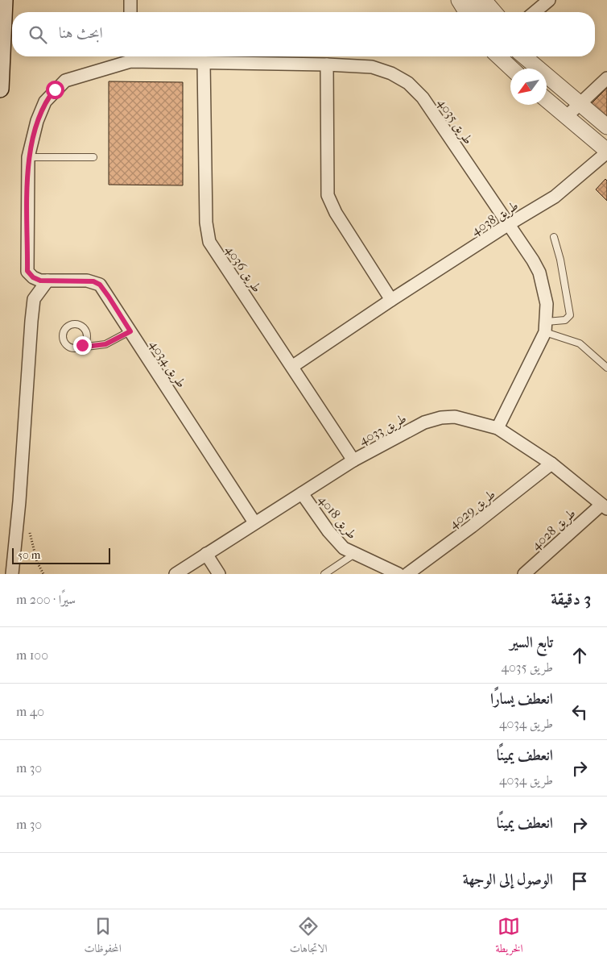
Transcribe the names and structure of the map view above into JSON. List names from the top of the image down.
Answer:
{
  "streets": {
    "street": [
      "طريق 4035",
      "طريق 4038",
      "طريق 4036",
      "طريق 4034",
      "طريق 4033",
      "طريق 4029",
      "طريق 4018",
      "طريق 4028"
    ]
  },
  "crossings": [
    ["طريق 4035", "طريق 4038"],
    ["طريق 4035", "طريق 4036"],
    ["طريق 4035", "طريق 4034"],
    ["طريق 4035", "طريق 4033"],
    ["طريق 4038", "طريق 4036"],
    ["طريق 4036", "طريق 4033"],
    ["طريق 4034", "طريق 4033"],
    ["طريق 4033", "طريق 4029"],
    ["طريق 4033", "طريق 4018"],
    ["طريق 4033", "طريق 4028"]
  ],
  "scale_bar": "50 m",
  "north": "bottom left",
  "page": {
    "search": "ابحث هنا",
    "scale": "50 m",
    "heading": ["3 دقيقة", "سيرًا · 200 m"],
    "list": [
      ["تابع السير", "طريق 4035", "100 m"],
      ["انعطف يسارًا", "طريق 4034", "40 m"],
      ["انعطف يمينًا", "طريق 4034", "30 m"],
      ["انعطف يمينًا", "30 m"],
      "الوصول إلى الوجهة"
    ],
    "nav": ["الخريطة", "الاتجاهات", "المحفوظات"]
  }
}
